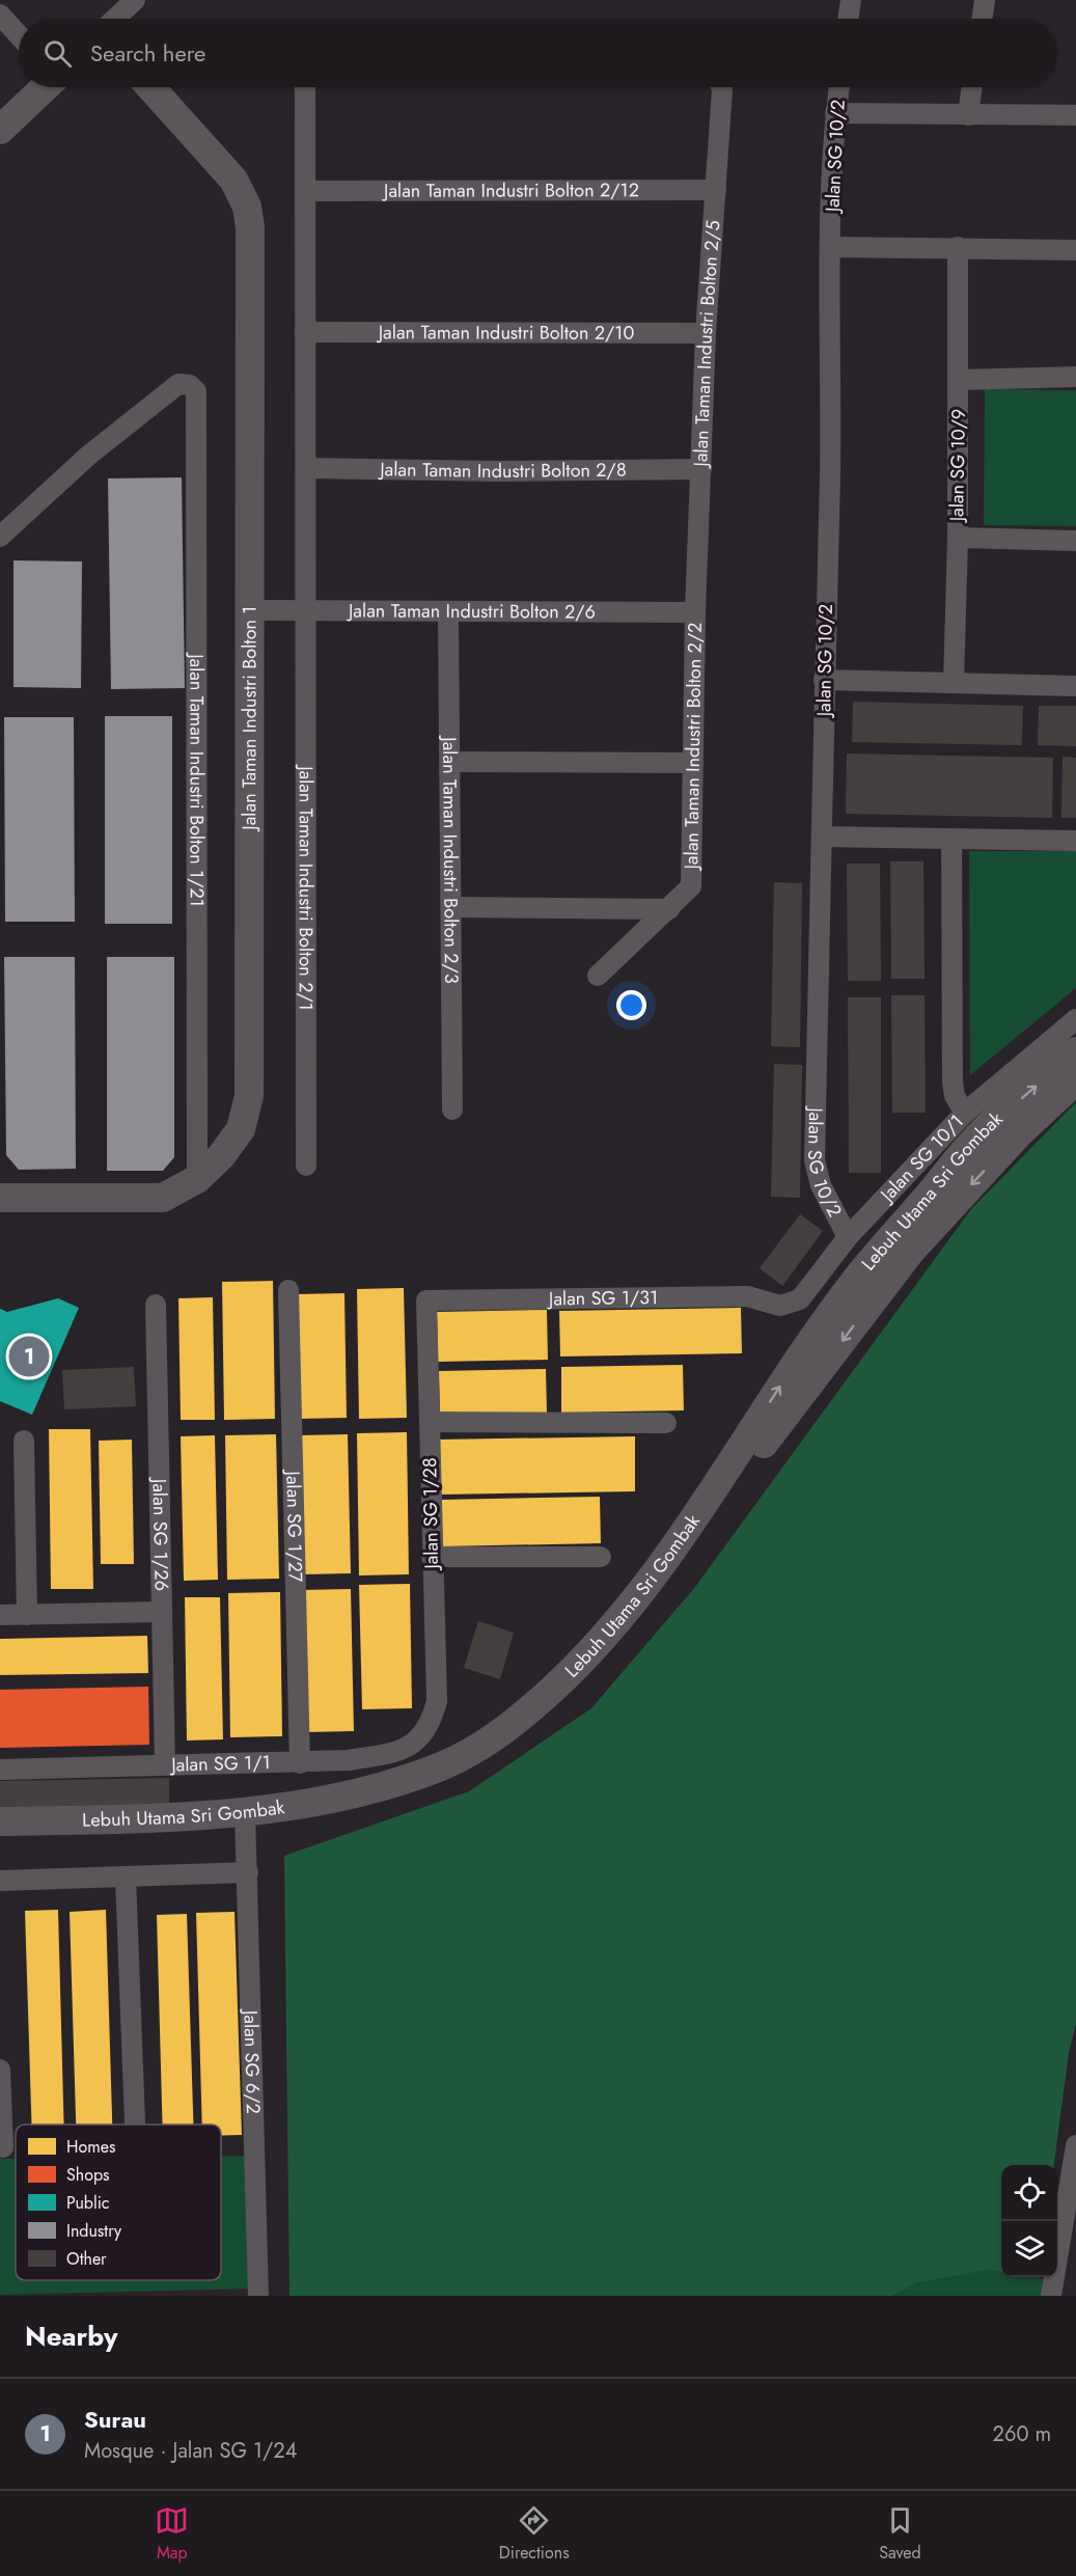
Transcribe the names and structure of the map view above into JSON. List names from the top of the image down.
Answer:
{
  "streets": {
    "street": [
      "Jalan SG 10/2",
      "Jalan Taman Industri Bolton 2/12",
      "Jalan Taman Industri Bolton 2/10",
      "Jalan Taman Industri Bolton 2/5",
      "Jalan SG 10/9",
      "Jalan Taman Industri Bolton 2/8",
      "Jalan Taman Industri Bolton 2/6",
      "Jalan Taman Industri Bolton 1",
      "Jalan Taman Industri Bolton 2/2",
      "Jalan Taman Industri Bolton 1/21",
      "Jalan Taman Industri Bolton 2/3",
      "Jalan Taman Industri Bolton 2/1",
      "Jalan SG 10/1",
      "Lebuh Utama Sri Gombak",
      "Jalan SG 1/31",
      "Jalan SG 1/28",
      "Jalan SG 1/27",
      "Jalan SG 1/26",
      "Jalan SG 1/1",
      "Jalan SG 6/2"
    ]
  },
  "crossings": [
    ["Jalan SG 10/2", "Jalan SG 10/1"],
    ["Jalan Taman Industri Bolton 2/12", "Jalan Taman Industri Bolton 2/5"],
    ["Jalan Taman Industri Bolton 2/10", "Jalan Taman Industri Bolton 2/5"],
    ["Jalan Taman Industri Bolton 2/5", "Jalan Taman Industri Bolton 2/8"],
    ["Jalan Taman Industri Bolton 2/5", "Jalan Taman Industri Bolton 2/6"],
    ["Jalan Taman Industri Bolton 2/5", "Jalan Taman Industri Bolton 2/2"],
    ["Jalan Taman Industri Bolton 2/6", "Jalan Taman Industri Bolton 1"],
    ["Jalan Taman Industri Bolton 2/6", "Jalan Taman Industri Bolton 2/2"],
    ["Jalan Taman Industri Bolton 2/6", "Jalan Taman Industri Bolton 2/3"],
    ["Jalan Taman Industri Bolton 2/6", "Jalan Taman Industri Bolton 2/1"],
    ["Jalan Taman Industri Bolton 1", "Jalan Taman Industri Bolton 1/21"],
    ["Jalan SG 10/1", "Jalan SG 1/31"],
    ["Lebuh Utama Sri Gombak", "Jalan SG 6/2"],
    ["Jalan SG 1/31", "Jalan SG 1/28"],
    ["Jalan SG 1/28", "Jalan SG 1/1"],
    ["Jalan SG 1/27", "Jalan SG 1/1"],
    ["Jalan SG 1/26", "Jalan SG 1/1"]
  ],
  "legend": [
    "Homes",
    "Shops",
    "Public",
    "Industry",
    "Other"
  ],
  "page": {
    "search": "Search here",
    "pins": "1",
    "heading": "Nearby",
    "list": [
      {
        "mark": "1",
        "name": "Surau",
        "note": "Mosque · Jalan SG 1/24",
        "value": "260 m"
      }
    ],
    "nav": ["Map", "Directions", "Saved"]
  }
}
